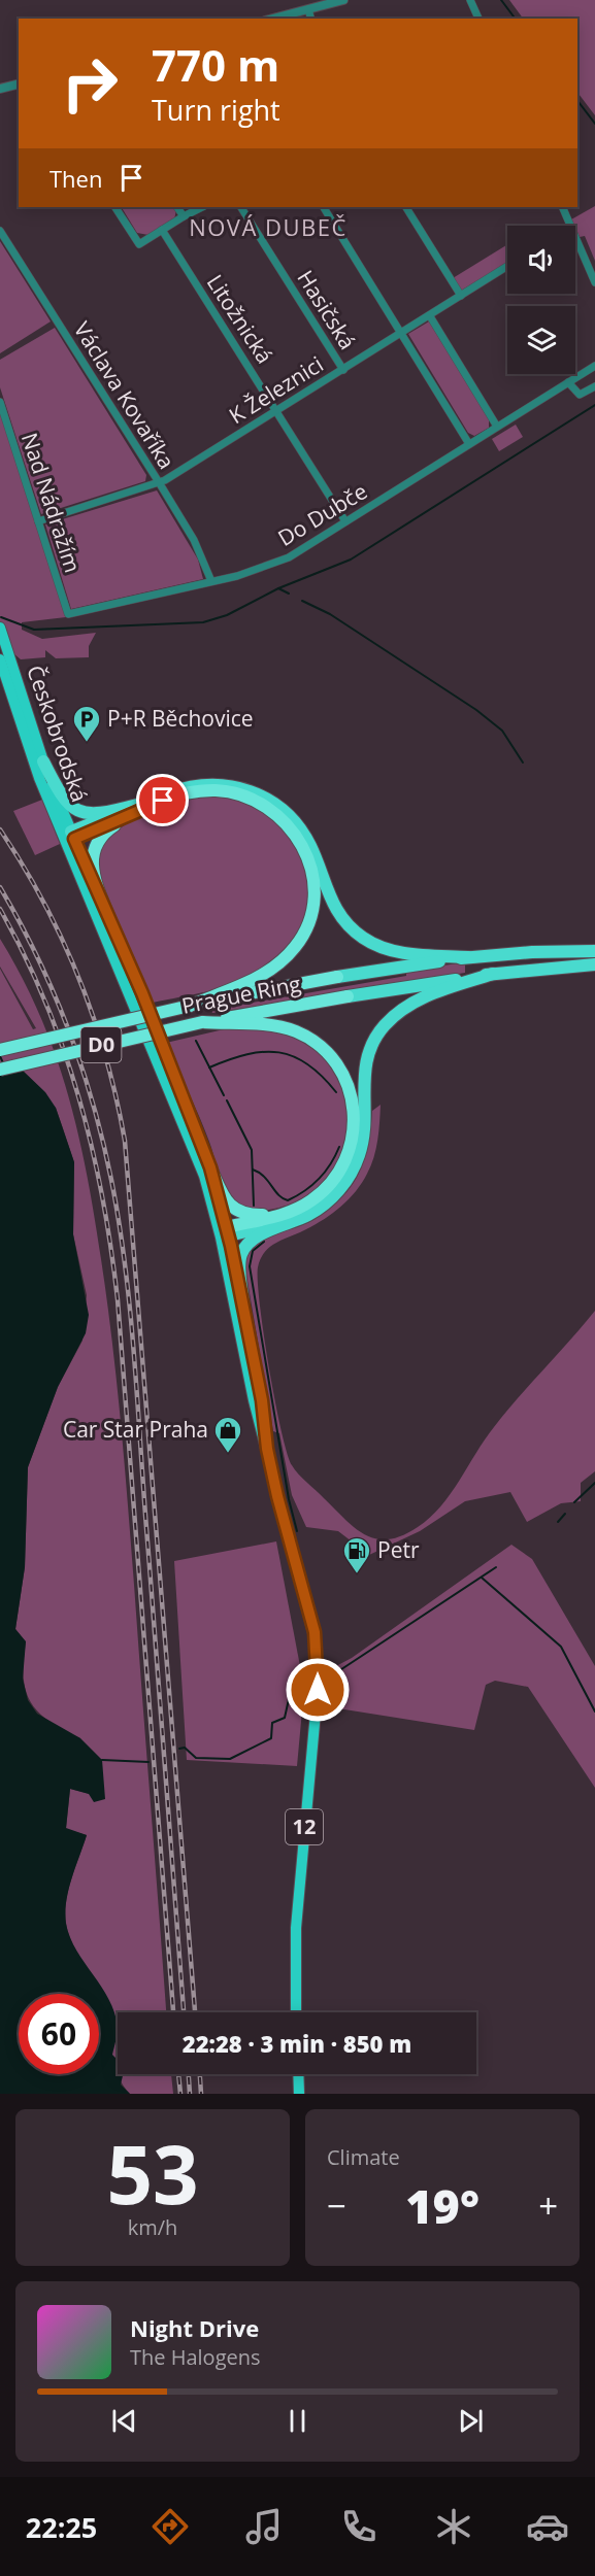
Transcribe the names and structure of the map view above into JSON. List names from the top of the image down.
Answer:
{
  "streets": {
    "highway": ["Prague Ring", "D0"],
    "main road": ["Českobrodská", "12"],
    "street": [
      "Hasičská",
      "Litožnická",
      "K Železnici",
      "Václava Kovaříka",
      "Nad Nádražím",
      "Do Dubče"
    ]
  },
  "crossings": [
    ["Hasičská", "K Železnici"],
    ["Litožnická", "K Železnici"],
    ["Litožnická", "Do Dubče"],
    ["K Železnici", "Václava Kovaříka"],
    ["K Železnici", "Nad Nádražím"],
    ["Václava Kovaříka", "Do Dubče"],
    ["Nad Nádražím", "Do Dubče"]
  ],
  "districts": ["NOVÁ DUBEČ"],
  "places": {
    "parking": ["P+R Běchovice"],
    "shop": ["Car Star Praha"],
    "fuel station": ["Petr"]
  },
  "page": {
    "turn": ["770 m", "Turn right"],
    "then": "Then",
    "limit": "60",
    "trip": "22:28 · 3 min · 850 m",
    "tile": [
      ["53", "km/h"],
      "Climate"
    ],
    "heat": ["−", "19°", "+"],
    "song": ["Night Drive", "The Halogens"],
    "tabs": "22:25"
  }
}
